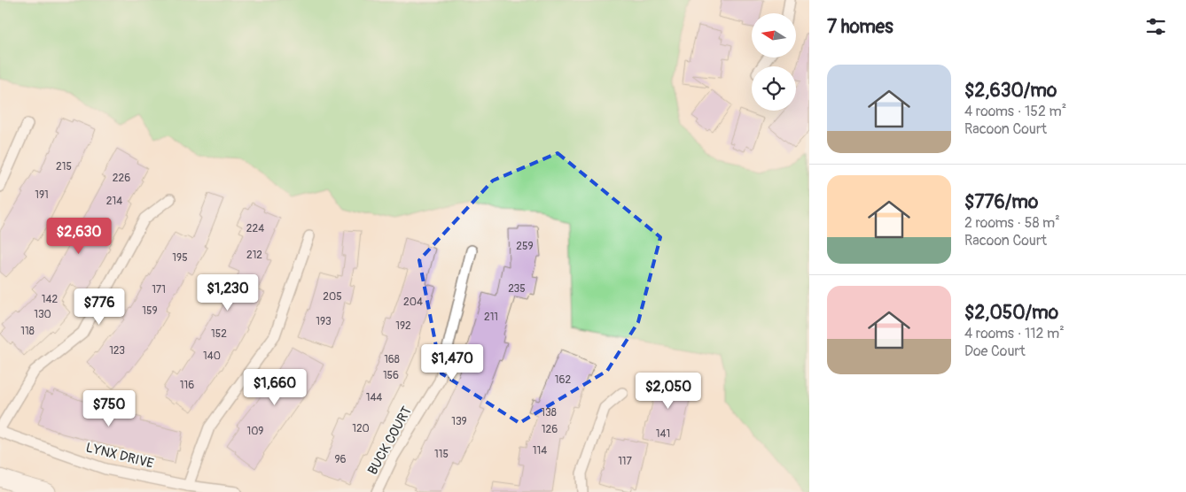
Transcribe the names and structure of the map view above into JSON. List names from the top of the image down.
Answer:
{
  "streets": {
    "street": ["BUCK COURT", "LYNX DRIVE"]
  },
  "house_numbers": [
    "215",
    "226",
    "191",
    "214",
    "224",
    "259",
    "212",
    "195",
    "235",
    "171",
    "205",
    "142",
    "204",
    "159",
    "130",
    "211",
    "193",
    "192",
    "118",
    "152",
    "123",
    "140",
    "168",
    "156",
    "162",
    "116",
    "144",
    "138",
    "139",
    "120",
    "126",
    "109",
    "141",
    "114",
    "115",
    "96",
    "117"
  ],
  "north": "left",
  "page": {
    "heading": "7 homes",
    "list": [
      {
        "name": "$2,630/mo",
        "note": "4 rooms · 152 m² · Racoon Court"
      },
      {
        "name": "$776/mo",
        "note": "2 rooms · 58 m² · Racoon Court"
      },
      {
        "name": "$2,050/mo",
        "note": "4 rooms · 112 m² · Doe Court"
      }
    ],
    "price": [
      "$2,630",
      "$1,230",
      "$776",
      "$1,470",
      "$1,660",
      "$2,050",
      "$750"
    ]
  }
}
